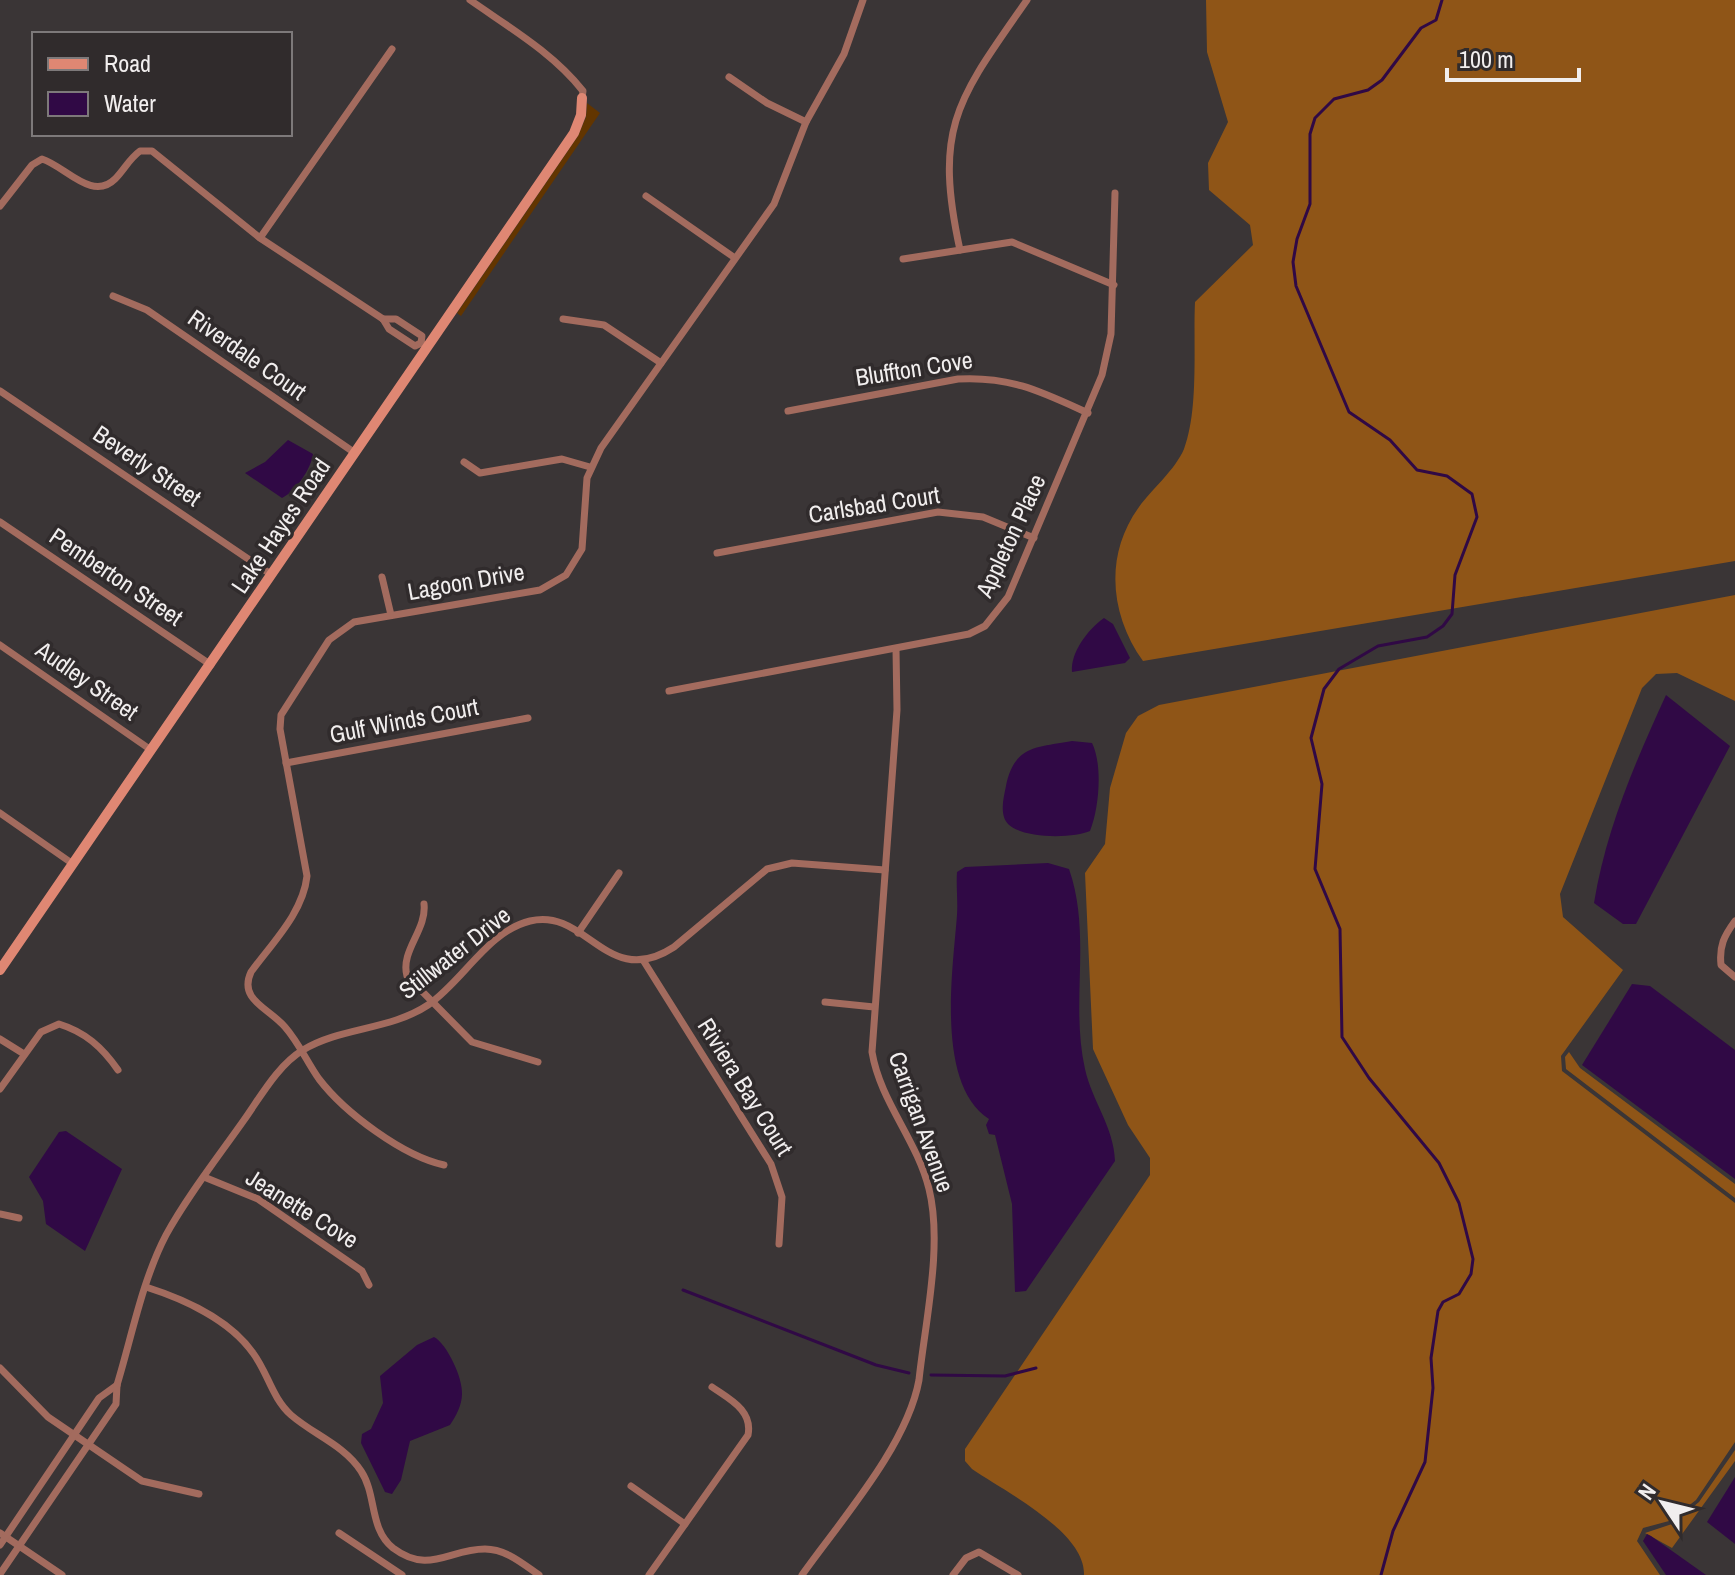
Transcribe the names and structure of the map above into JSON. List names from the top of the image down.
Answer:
{
  "streets": {
    "street": [
      "Riverdale Court",
      "Bluffton Cove",
      "Beverly Street",
      "Carlsbad Court",
      "Lake Hayes Road",
      "Appleton Place",
      "Pemberton Street",
      "Lagoon Drive",
      "Audley Street",
      "Gulf Winds Court",
      "Stillwater Drive",
      "Riviera Bay Court",
      "Carrigan Avenue",
      "Jeanette Cove"
    ]
  },
  "crossings": [
    ["Riverdale Court", "Lake Hayes Road"],
    ["Bluffton Cove", "Appleton Place"],
    ["Beverly Street", "Lake Hayes Road"],
    ["Carlsbad Court", "Appleton Place"],
    ["Lake Hayes Road", "Pemberton Street"],
    ["Lake Hayes Road", "Audley Street"],
    ["Appleton Place", "Carrigan Avenue"],
    ["Lagoon Drive", "Gulf Winds Court"],
    ["Lagoon Drive", "Stillwater Drive"],
    ["Stillwater Drive", "Riviera Bay Court"],
    ["Stillwater Drive", "Jeanette Cove"]
  ],
  "legend": ["Road", "Water"],
  "scale_bar": "100 m",
  "north": "top left"
}
